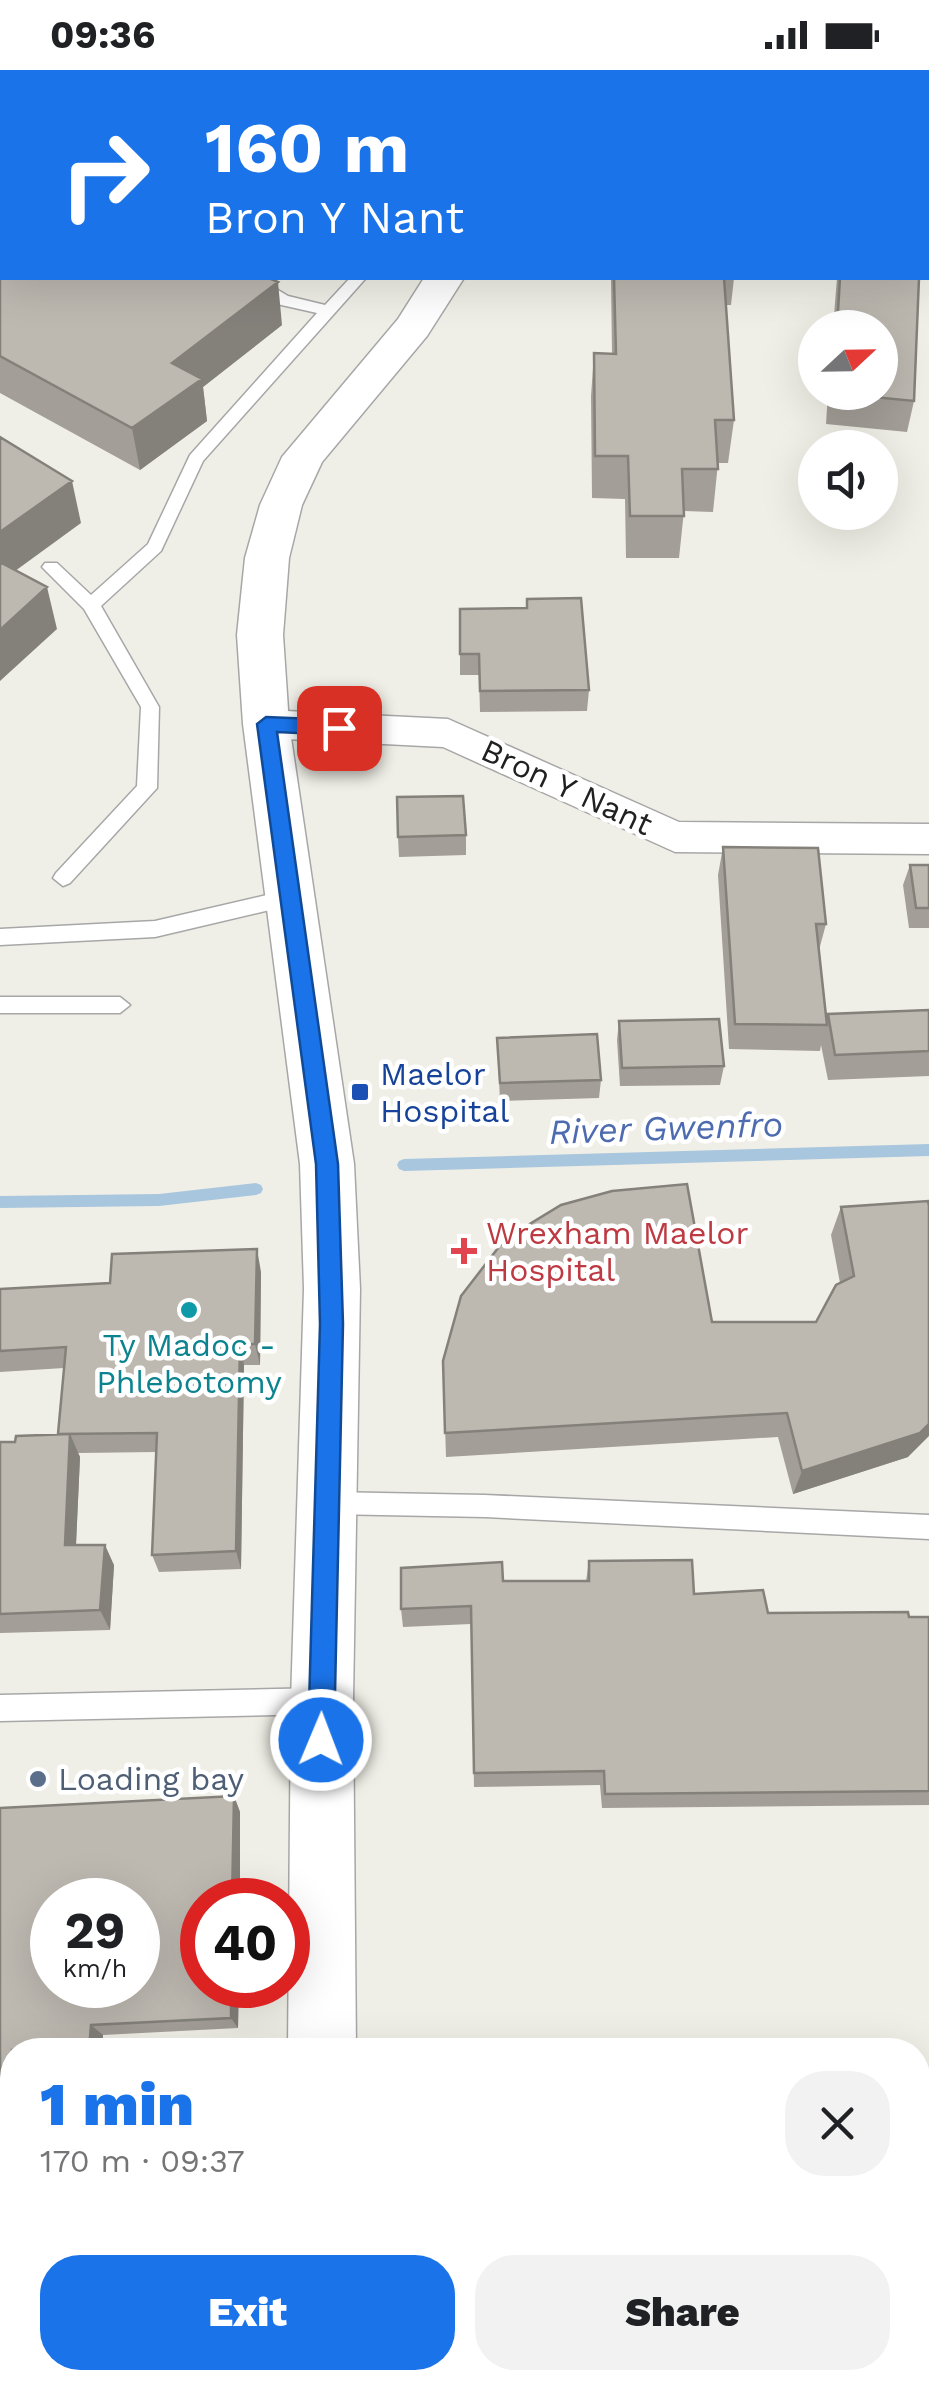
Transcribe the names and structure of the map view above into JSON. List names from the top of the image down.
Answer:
{
  "streets": {
    "street": ["Bron Y Nant"]
  },
  "water": ["River Gwenfro"],
  "places": {
    "transit": ["Maelor Hospital"],
    "health": ["Wrexham Maelor Hospital"],
    "other": ["Ty Madoc - Phlebotomy", "Loading bay"]
  },
  "north": "right",
  "page": {
    "status": "09:36",
    "turn": ["160 m", "Bron Y Nant"],
    "speed": "29 km/h",
    "limit": "40",
    "heading": ["1 min", "170 m · 09:37"],
    "buttons": ["Exit", "Share"]
  }
}
